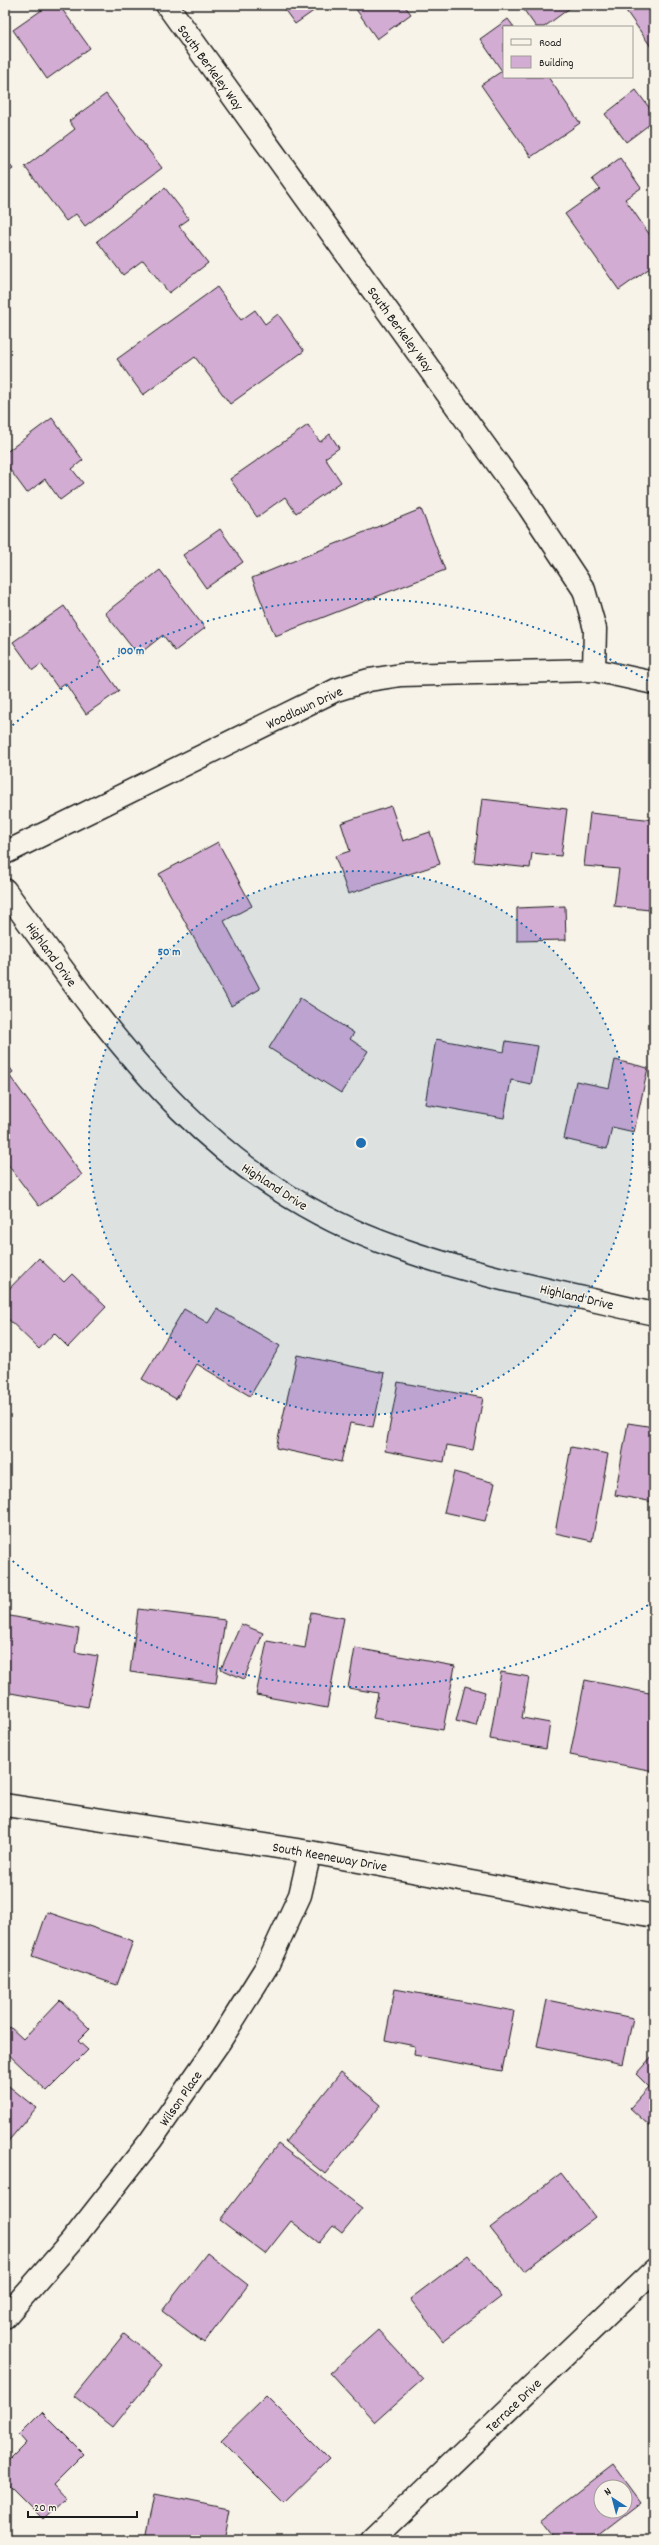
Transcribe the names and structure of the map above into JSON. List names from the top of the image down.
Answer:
{
  "streets": {
    "street": [
      "South Berkeley Way",
      "Woodlawn Drive",
      "Highland Drive",
      "South Keeneway Drive",
      "Wilson Place",
      "Terrace Drive"
    ]
  },
  "crossings": [
    ["South Berkeley Way", "Woodlawn Drive"],
    ["South Keeneway Drive", "Wilson Place"]
  ],
  "legend": ["Road", "Building"],
  "scale_bar": "20 m",
  "north": "top left",
  "rings": ["100 m", "50 m"]
}
